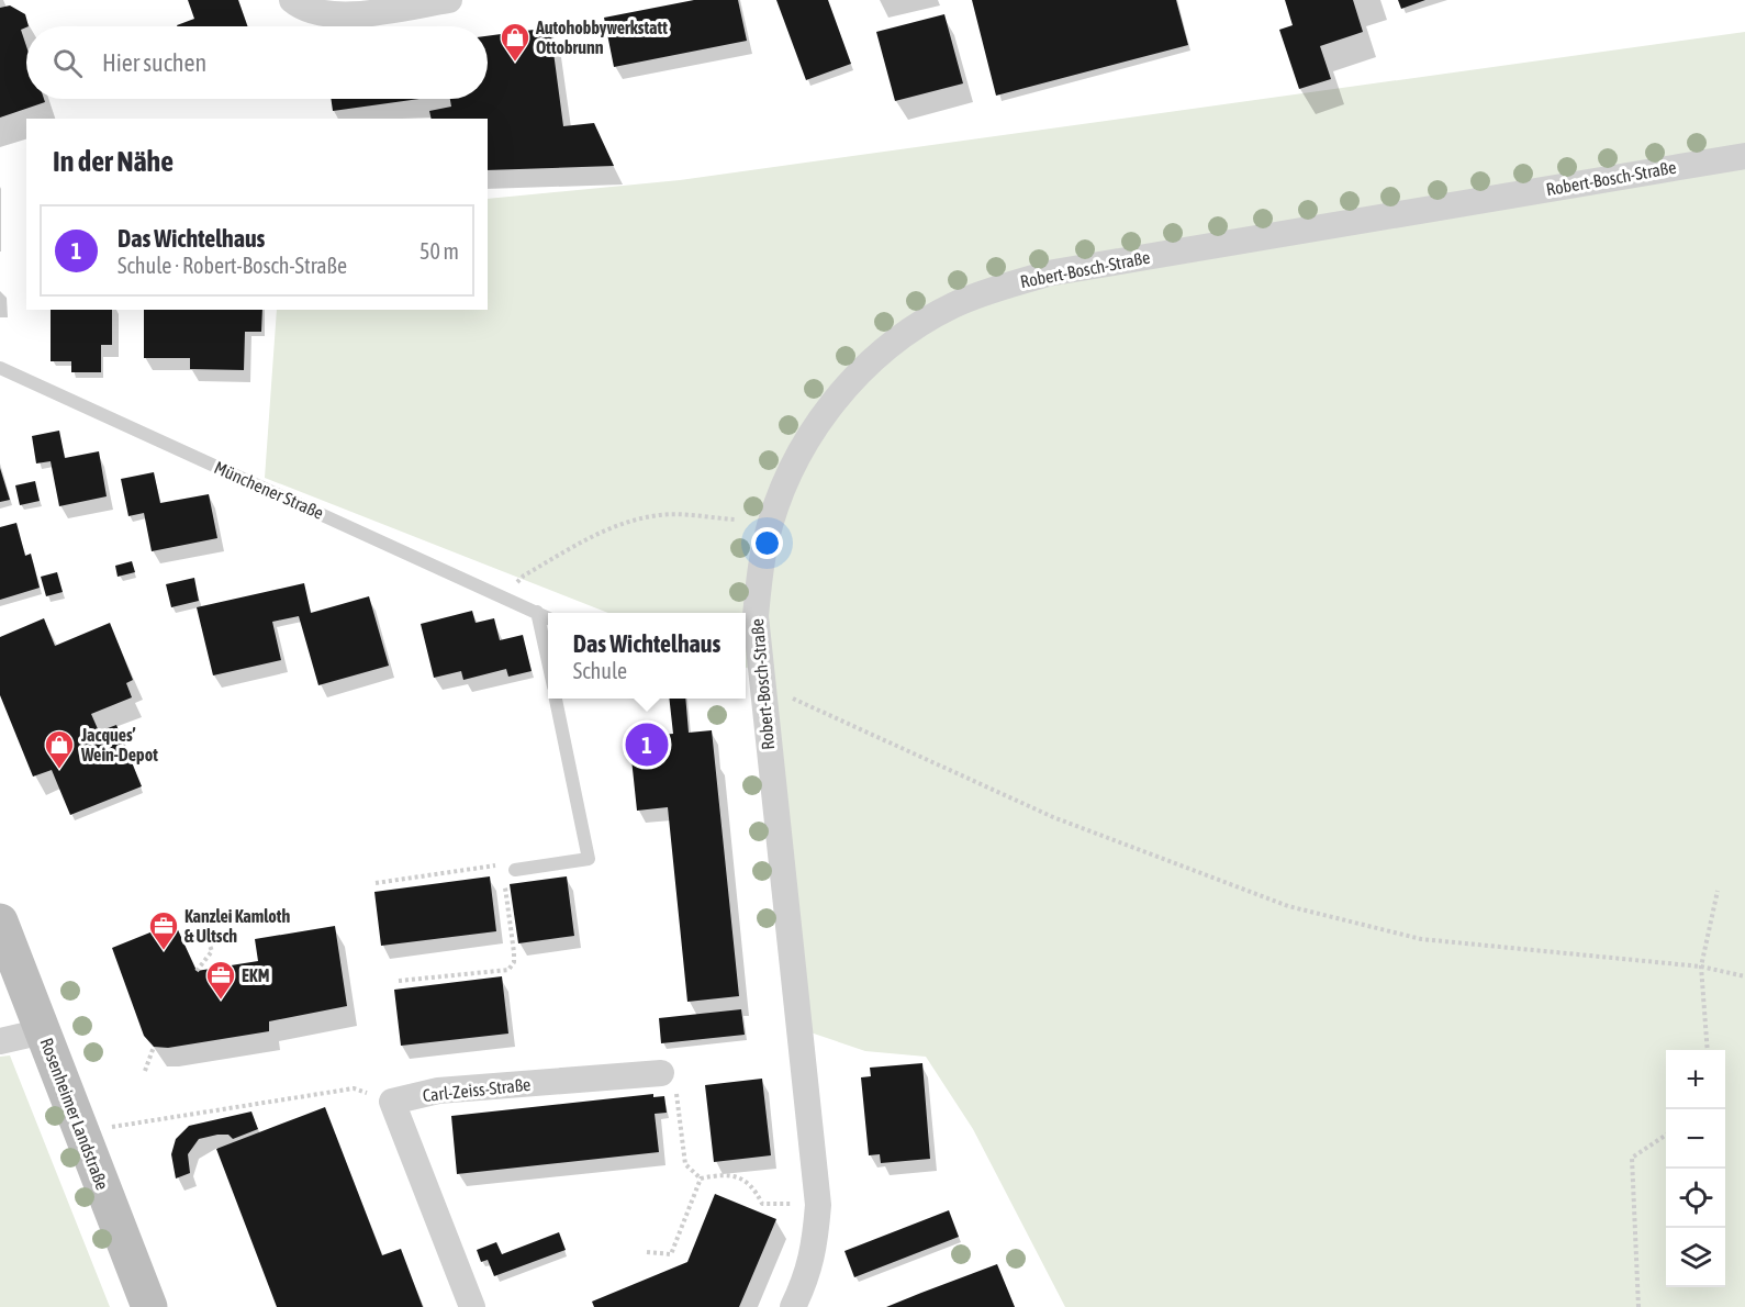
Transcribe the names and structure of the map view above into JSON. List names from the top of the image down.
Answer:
{
  "streets": {
    "main road": ["Rosenheimer Landstraße"],
    "street": ["Robert-Bosch-Straße", "Carl-Zeiss-Straße"],
    "lane": ["Münchener Straße"]
  },
  "places": {
    "shop": ["Autohobbywerkstatt Ottobrunn", "Jacques’ Wein-Depot"],
    "office": ["Kanzlei Kamloth & Ultsch", "EKM"]
  },
  "page": {
    "search": "Hier suchen",
    "heading": "In der Nähe",
    "list": [
      {
        "mark": "1",
        "name": "Das Wichtelhaus",
        "note": "Schule · Robert-Bosch-Straße",
        "value": "50 m"
      }
    ],
    "popup": ["Das Wichtelhaus", "Schule"],
    "pins": "1",
    "map_buttons": ["+", "−"]
  }
}
